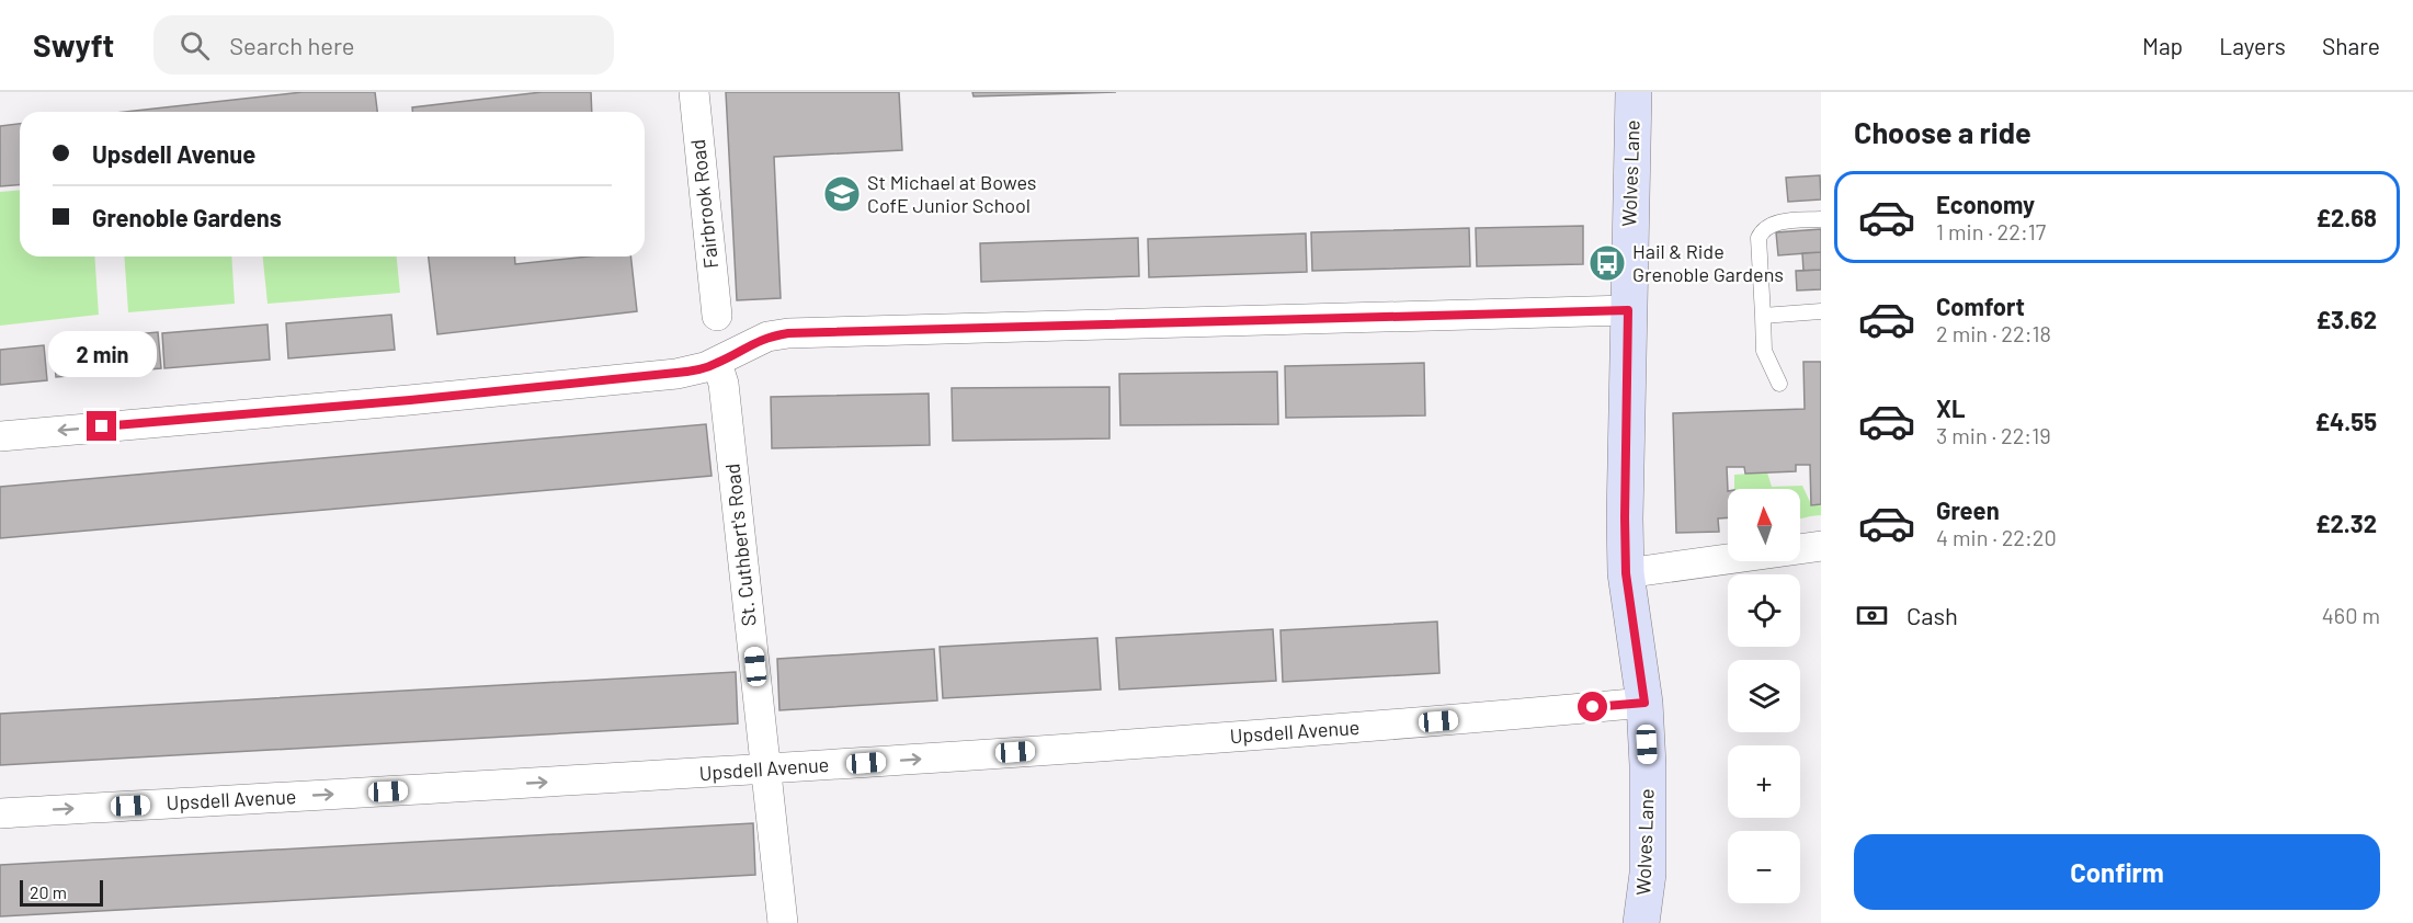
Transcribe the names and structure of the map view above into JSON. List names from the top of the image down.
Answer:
{
  "streets": {
    "street": [
      "Wolves Lane",
      "Fairbrook Road",
      "St. Cuthbert's Road",
      "Upsdell Avenue"
    ]
  },
  "crossings": [
    ["Wolves Lane", "Upsdell Avenue"],
    ["St. Cuthbert's Road", "Upsdell Avenue"]
  ],
  "one_way": ["Upsdell Avenue"],
  "places": {
    "school or university": ["St Michael at Bowes CofE Junior School"],
    "bus stop": ["Hail & Ride Grenoble Gardens"]
  },
  "scale_bar": "20 m",
  "north": "top",
  "page": {
    "header": "Swyft",
    "search": "Search here",
    "nav": ["Map", "Layers", "Share"],
    "heading": "Choose a ride",
    "banner": ["Upsdell Avenue", "Grenoble Gardens"],
    "list": [
      {
        "name": "Economy",
        "note": "1 min · 22:17",
        "value": "£2.68"
      },
      {
        "name": "Comfort",
        "note": "2 min · 22:18",
        "value": "£3.62"
      },
      {
        "name": "XL",
        "note": "3 min · 22:19",
        "value": "£4.55"
      },
      {
        "name": "Green",
        "note": "4 min · 22:20",
        "value": "£2.32"
      }
    ],
    "bubble": "2 min",
    "map_buttons": ["+", "−"],
    "pay": ["Cash", "460 m"],
    "buttons": "Confirm",
    "scale": "20 m"
  }
}
